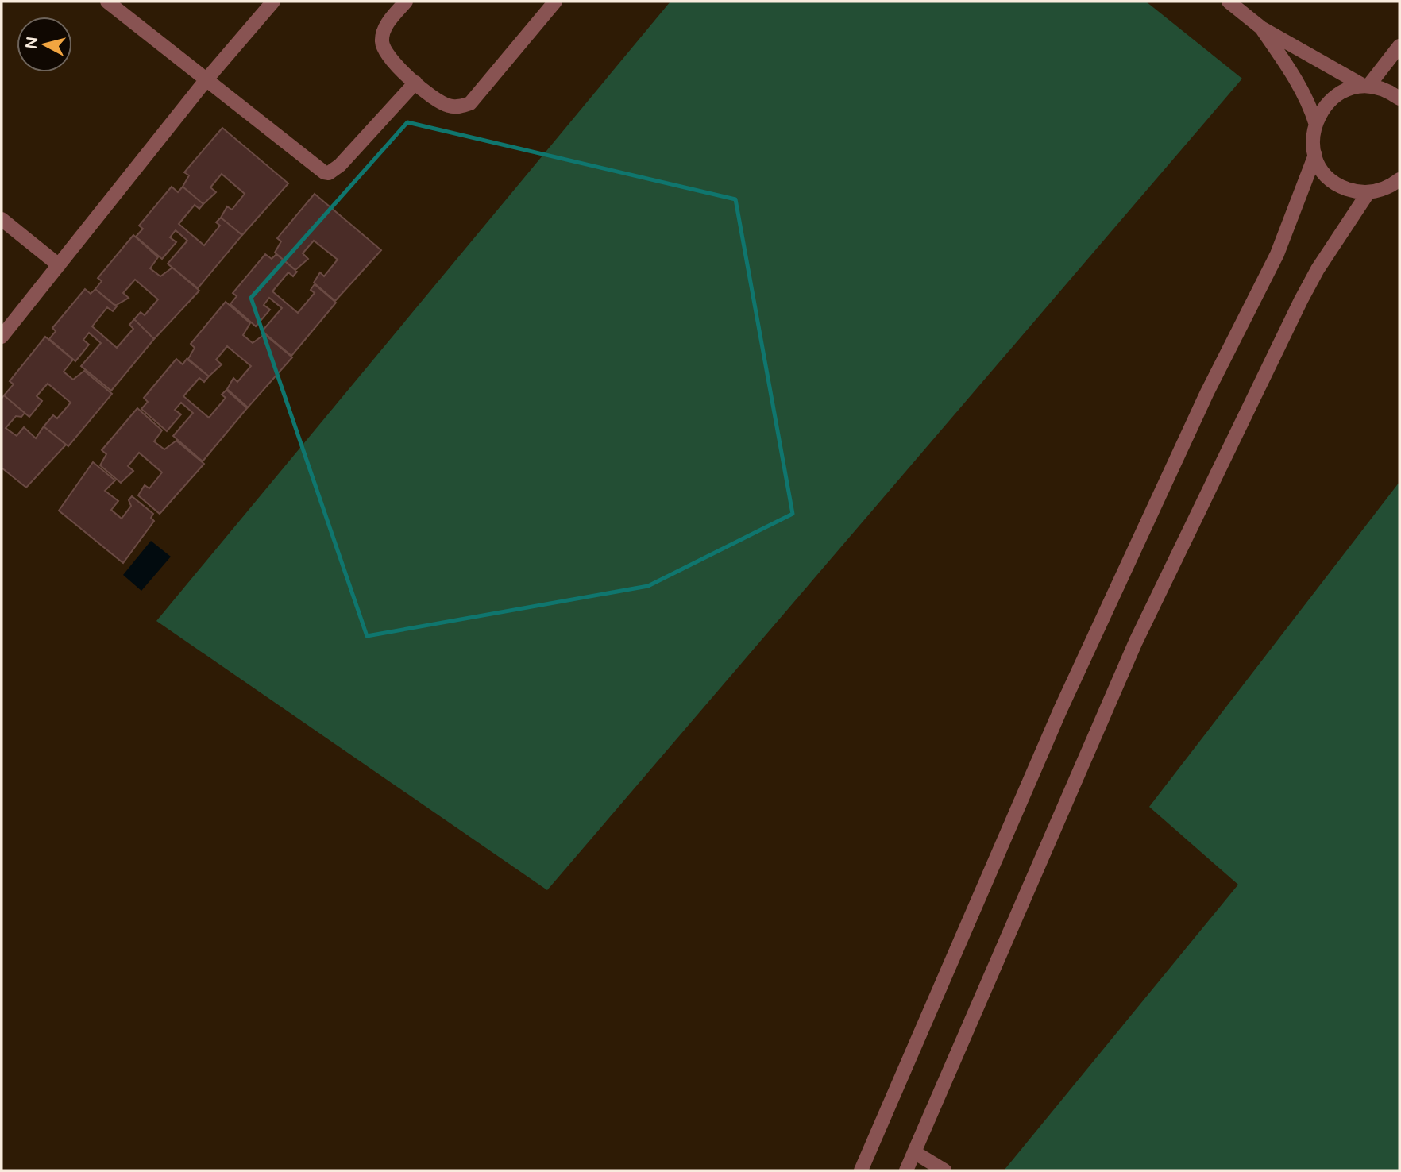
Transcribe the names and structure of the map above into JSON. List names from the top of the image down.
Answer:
{
  "north": "left"
}
